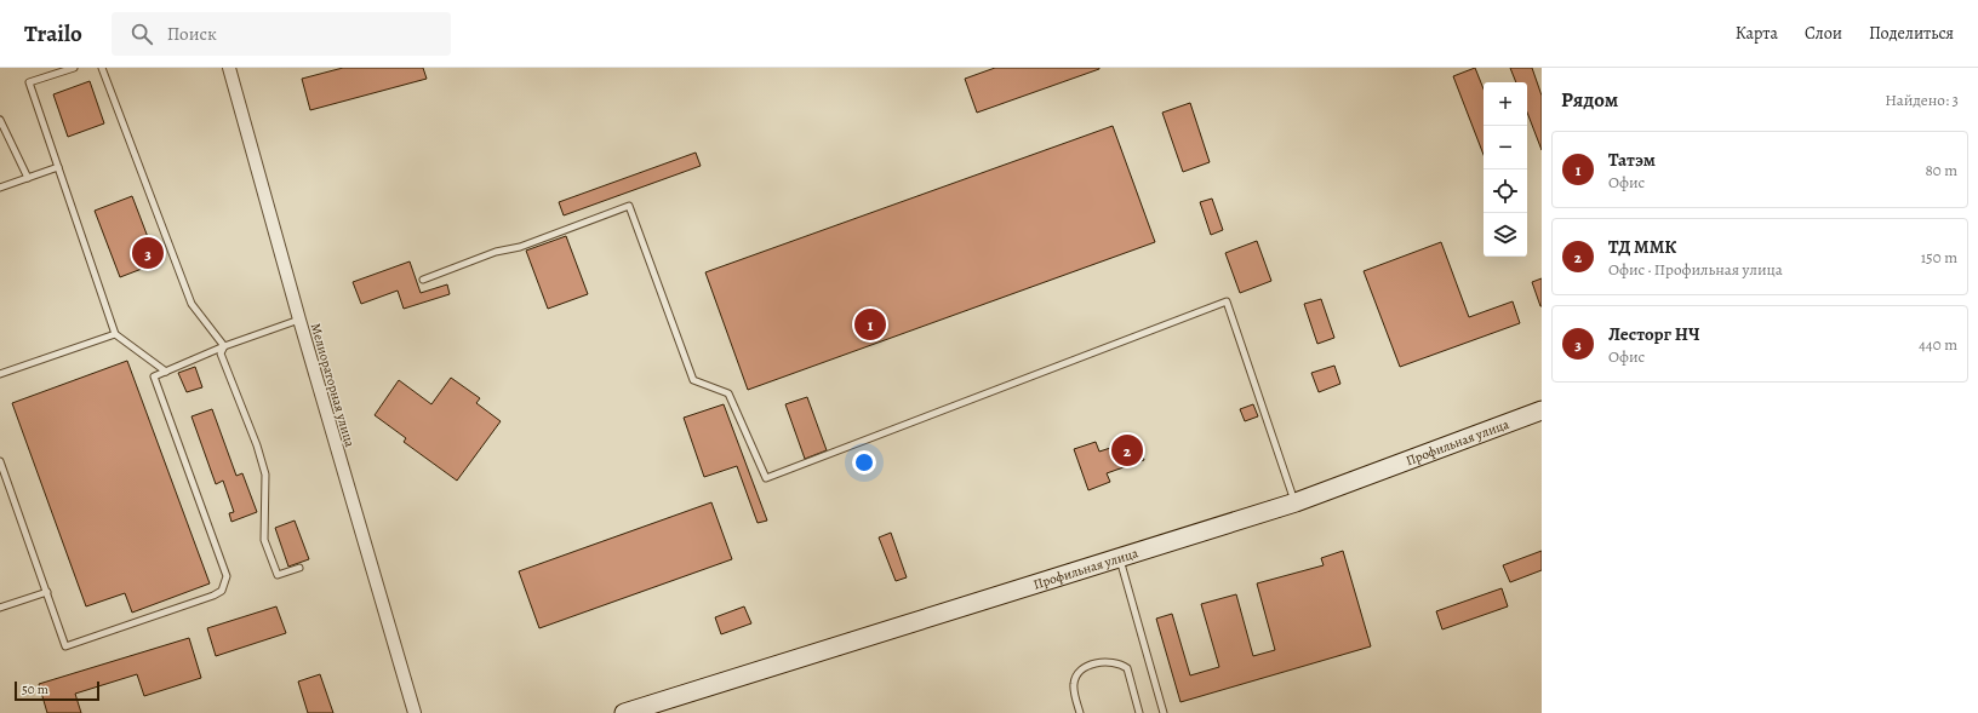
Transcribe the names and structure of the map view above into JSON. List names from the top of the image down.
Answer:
{
  "streets": {
    "street": ["Мелиораторная улица", "Профильная улица"]
  },
  "scale_bar": "50 m",
  "page": {
    "header": "Trailo",
    "search": "Поиск",
    "nav": ["Карта", "Слои", "Поделиться"],
    "heading": ["Рядом", "Найдено: 3"],
    "map_buttons": ["+", "−"],
    "list": [
      {
        "mark": "1",
        "name": "Татэм",
        "note": "Офис",
        "value": "80 m"
      },
      {
        "mark": "2",
        "name": "ТД ММК",
        "note": "Офис · Профильная улица",
        "value": "150 m"
      },
      {
        "mark": "3",
        "name": "Лесторг НЧ",
        "note": "Офис",
        "value": "440 m"
      }
    ],
    "pins": ["3", "1", "2"],
    "scale": "50 m"
  }
}
